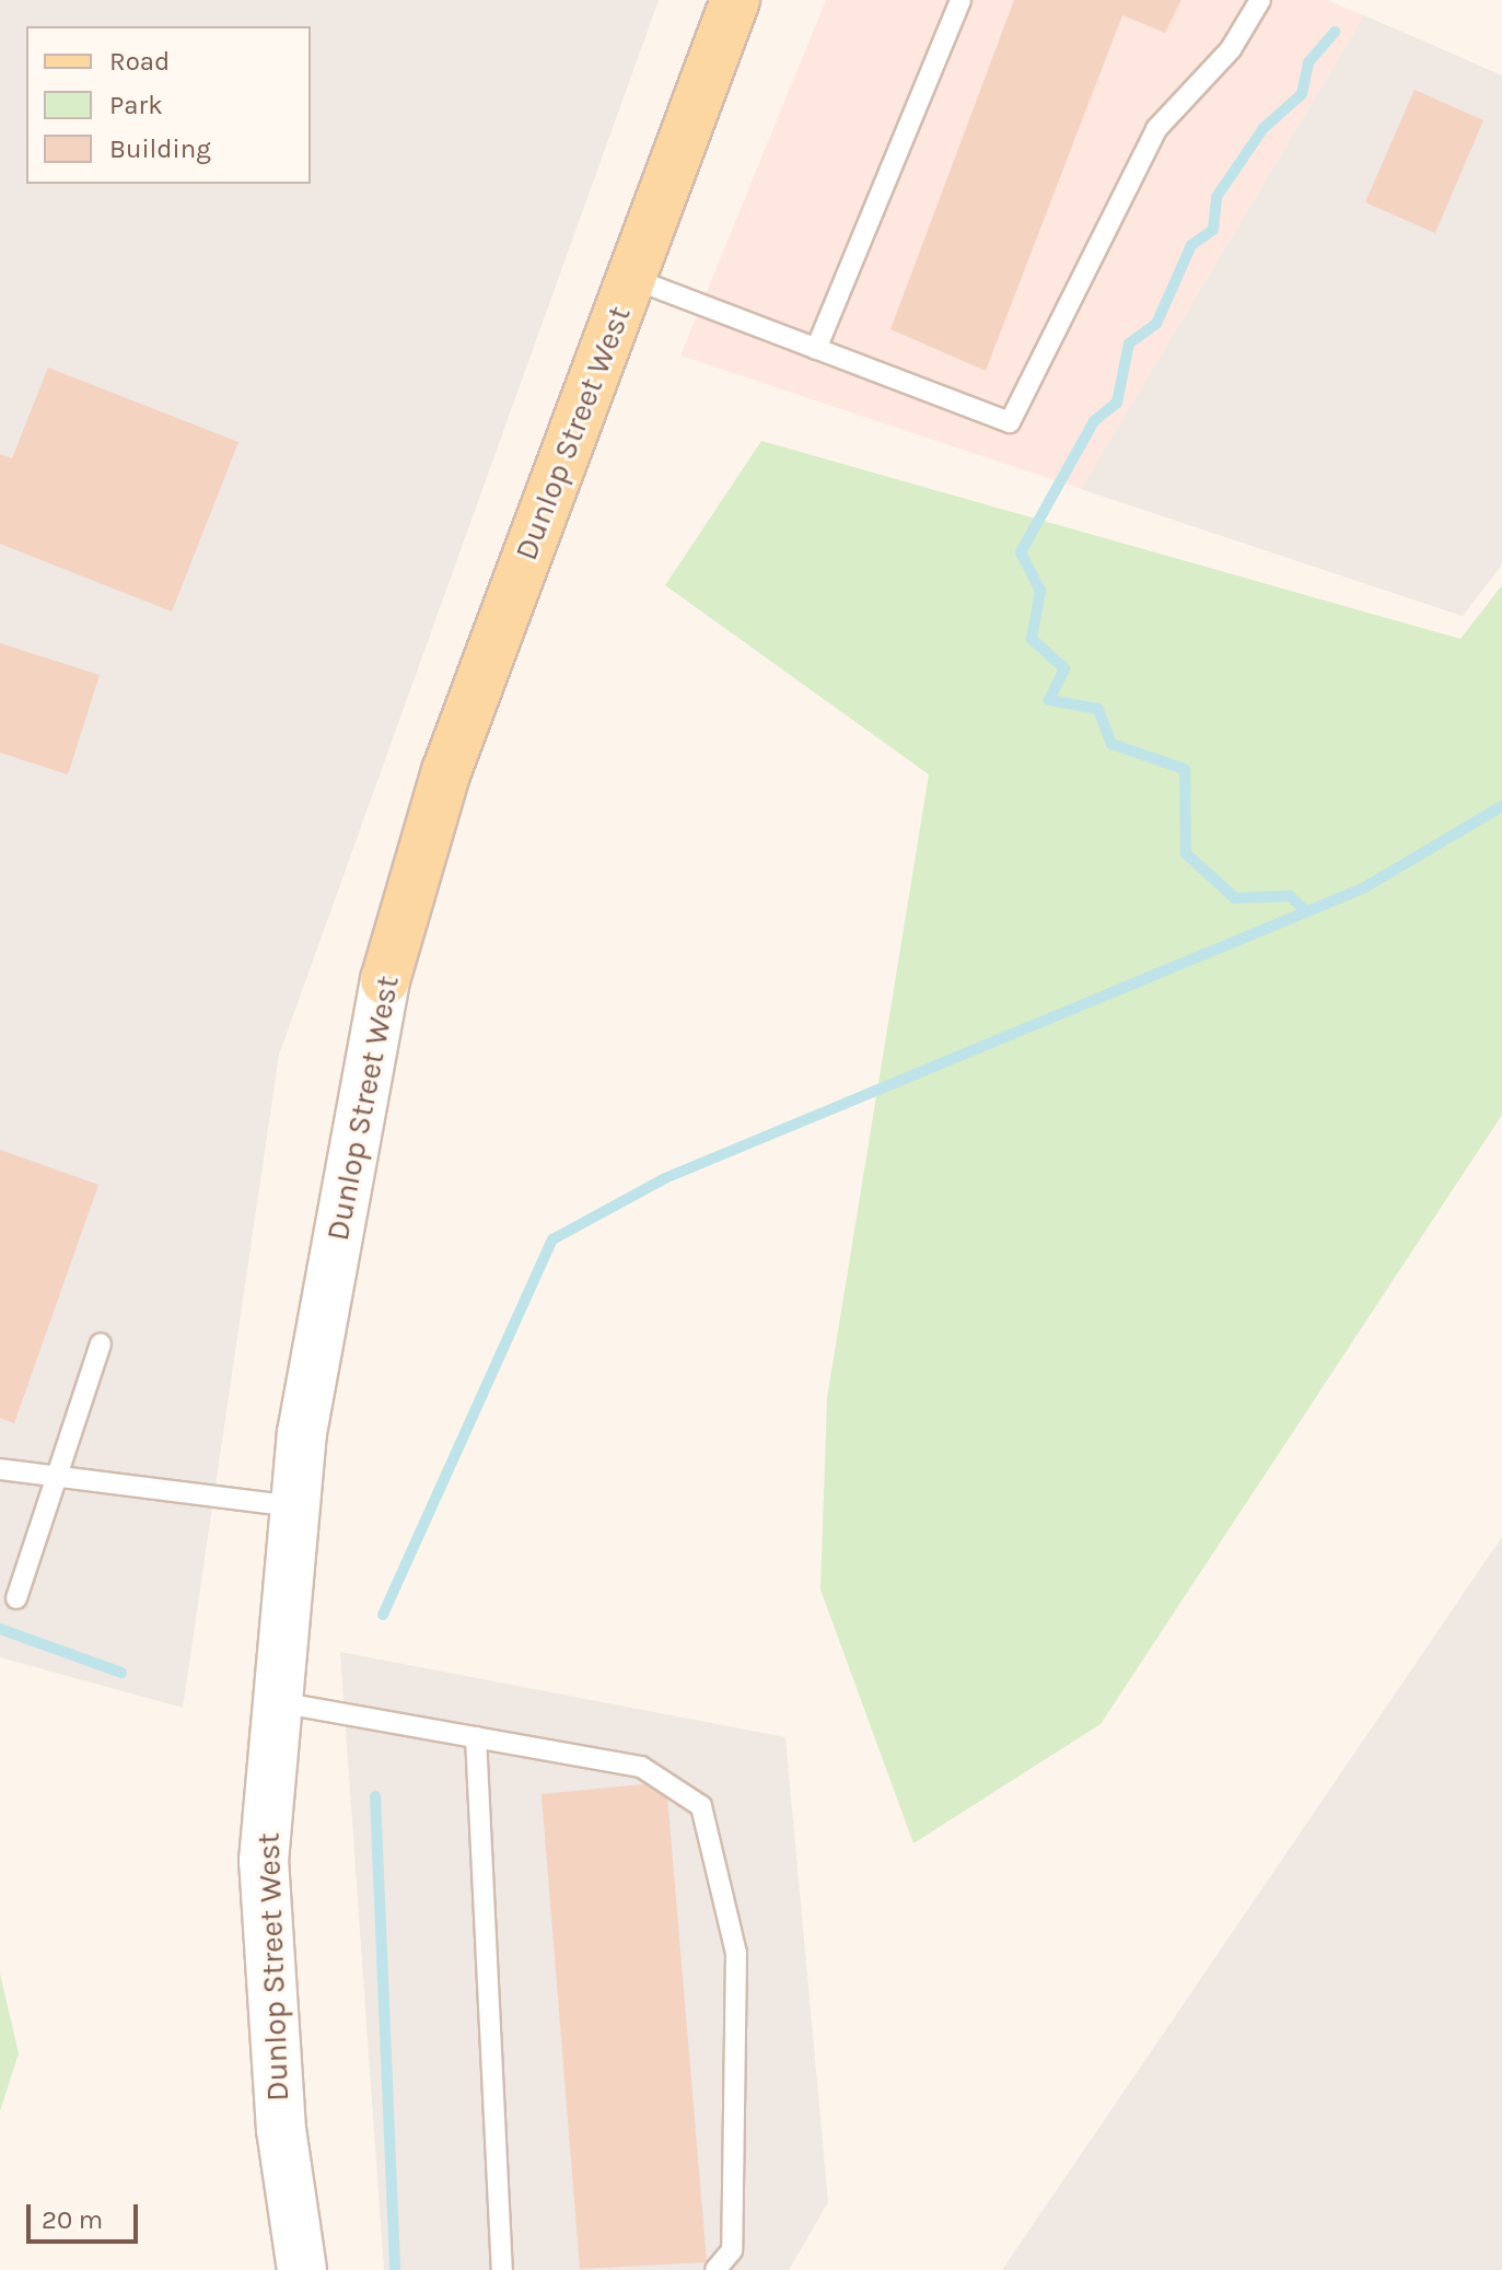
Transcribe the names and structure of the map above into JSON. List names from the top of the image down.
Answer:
{
  "streets": {
    "main road": ["Dunlop Street West"]
  },
  "legend": ["Road", "Park", "Building"],
  "scale_bar": "20 m"
}
